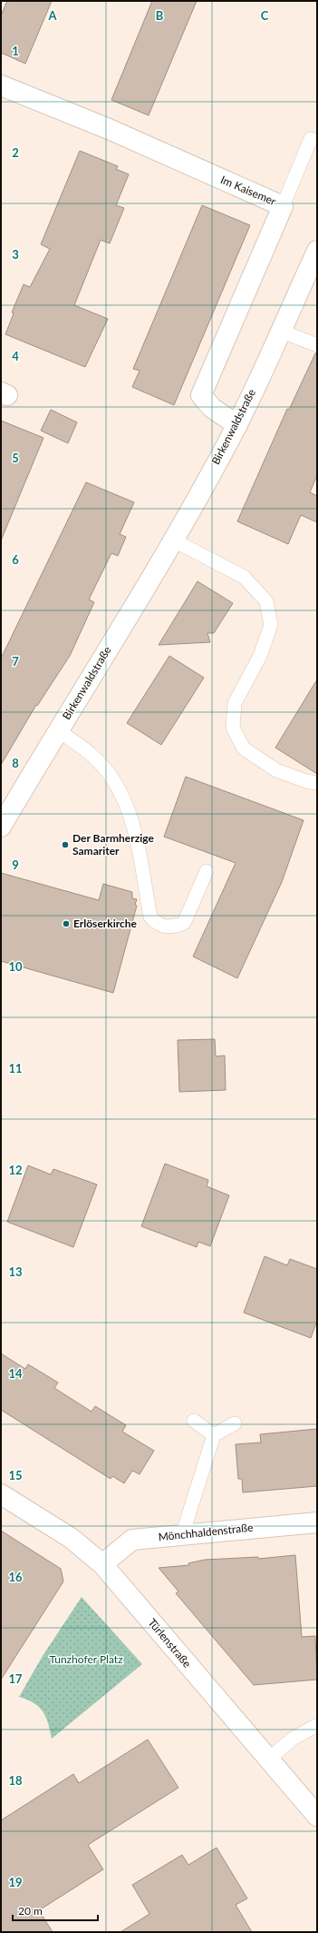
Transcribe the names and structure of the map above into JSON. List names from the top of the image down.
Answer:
{
  "streets": {
    "street": [
      "Im Kaisemer",
      "Birkenwaldstraße",
      "Mönchhaldenstraße",
      "Türlenstraße"
    ]
  },
  "crossings": [
    ["Im Kaisemer", "Birkenwaldstraße"],
    ["Mönchhaldenstraße", "Türlenstraße"]
  ],
  "parks": ["Tunzhofer Platz"],
  "places": ["Der Barmherzige Samariter", "Erlöserkirche"],
  "scale_bar": "20 m",
  "grid": {
    "columns": ["A", "B", "C"],
    "rows": [
      "1",
      "2",
      "3",
      "4",
      "5",
      "6",
      "7",
      "8",
      "9",
      "10",
      "11",
      "12",
      "13",
      "14",
      "15",
      "16",
      "17",
      "18",
      "19"
    ]
  }
}
